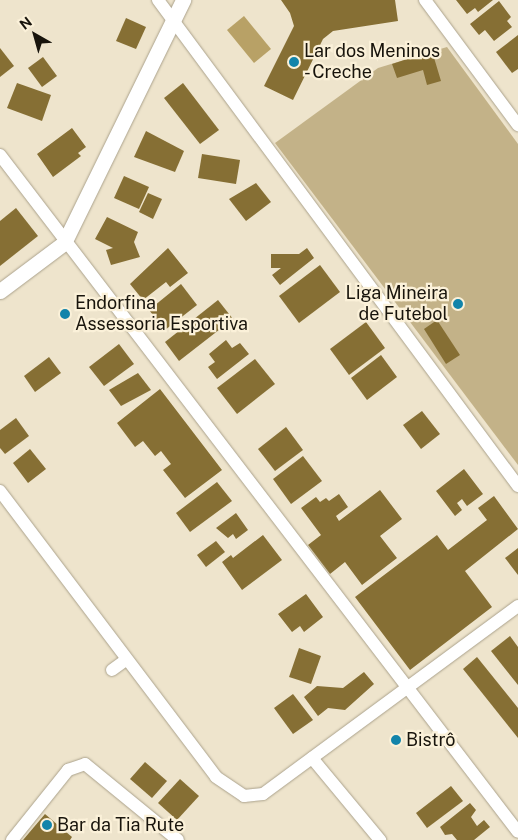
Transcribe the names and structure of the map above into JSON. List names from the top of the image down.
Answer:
{
  "places": [
    "Lar dos Meninos - Creche",
    "Liga Mineira de Futebol",
    "Endorfina Assessoria Esportiva",
    "Bistrô",
    "Bar da Tia Rute"
  ],
  "north": "top left"
}
